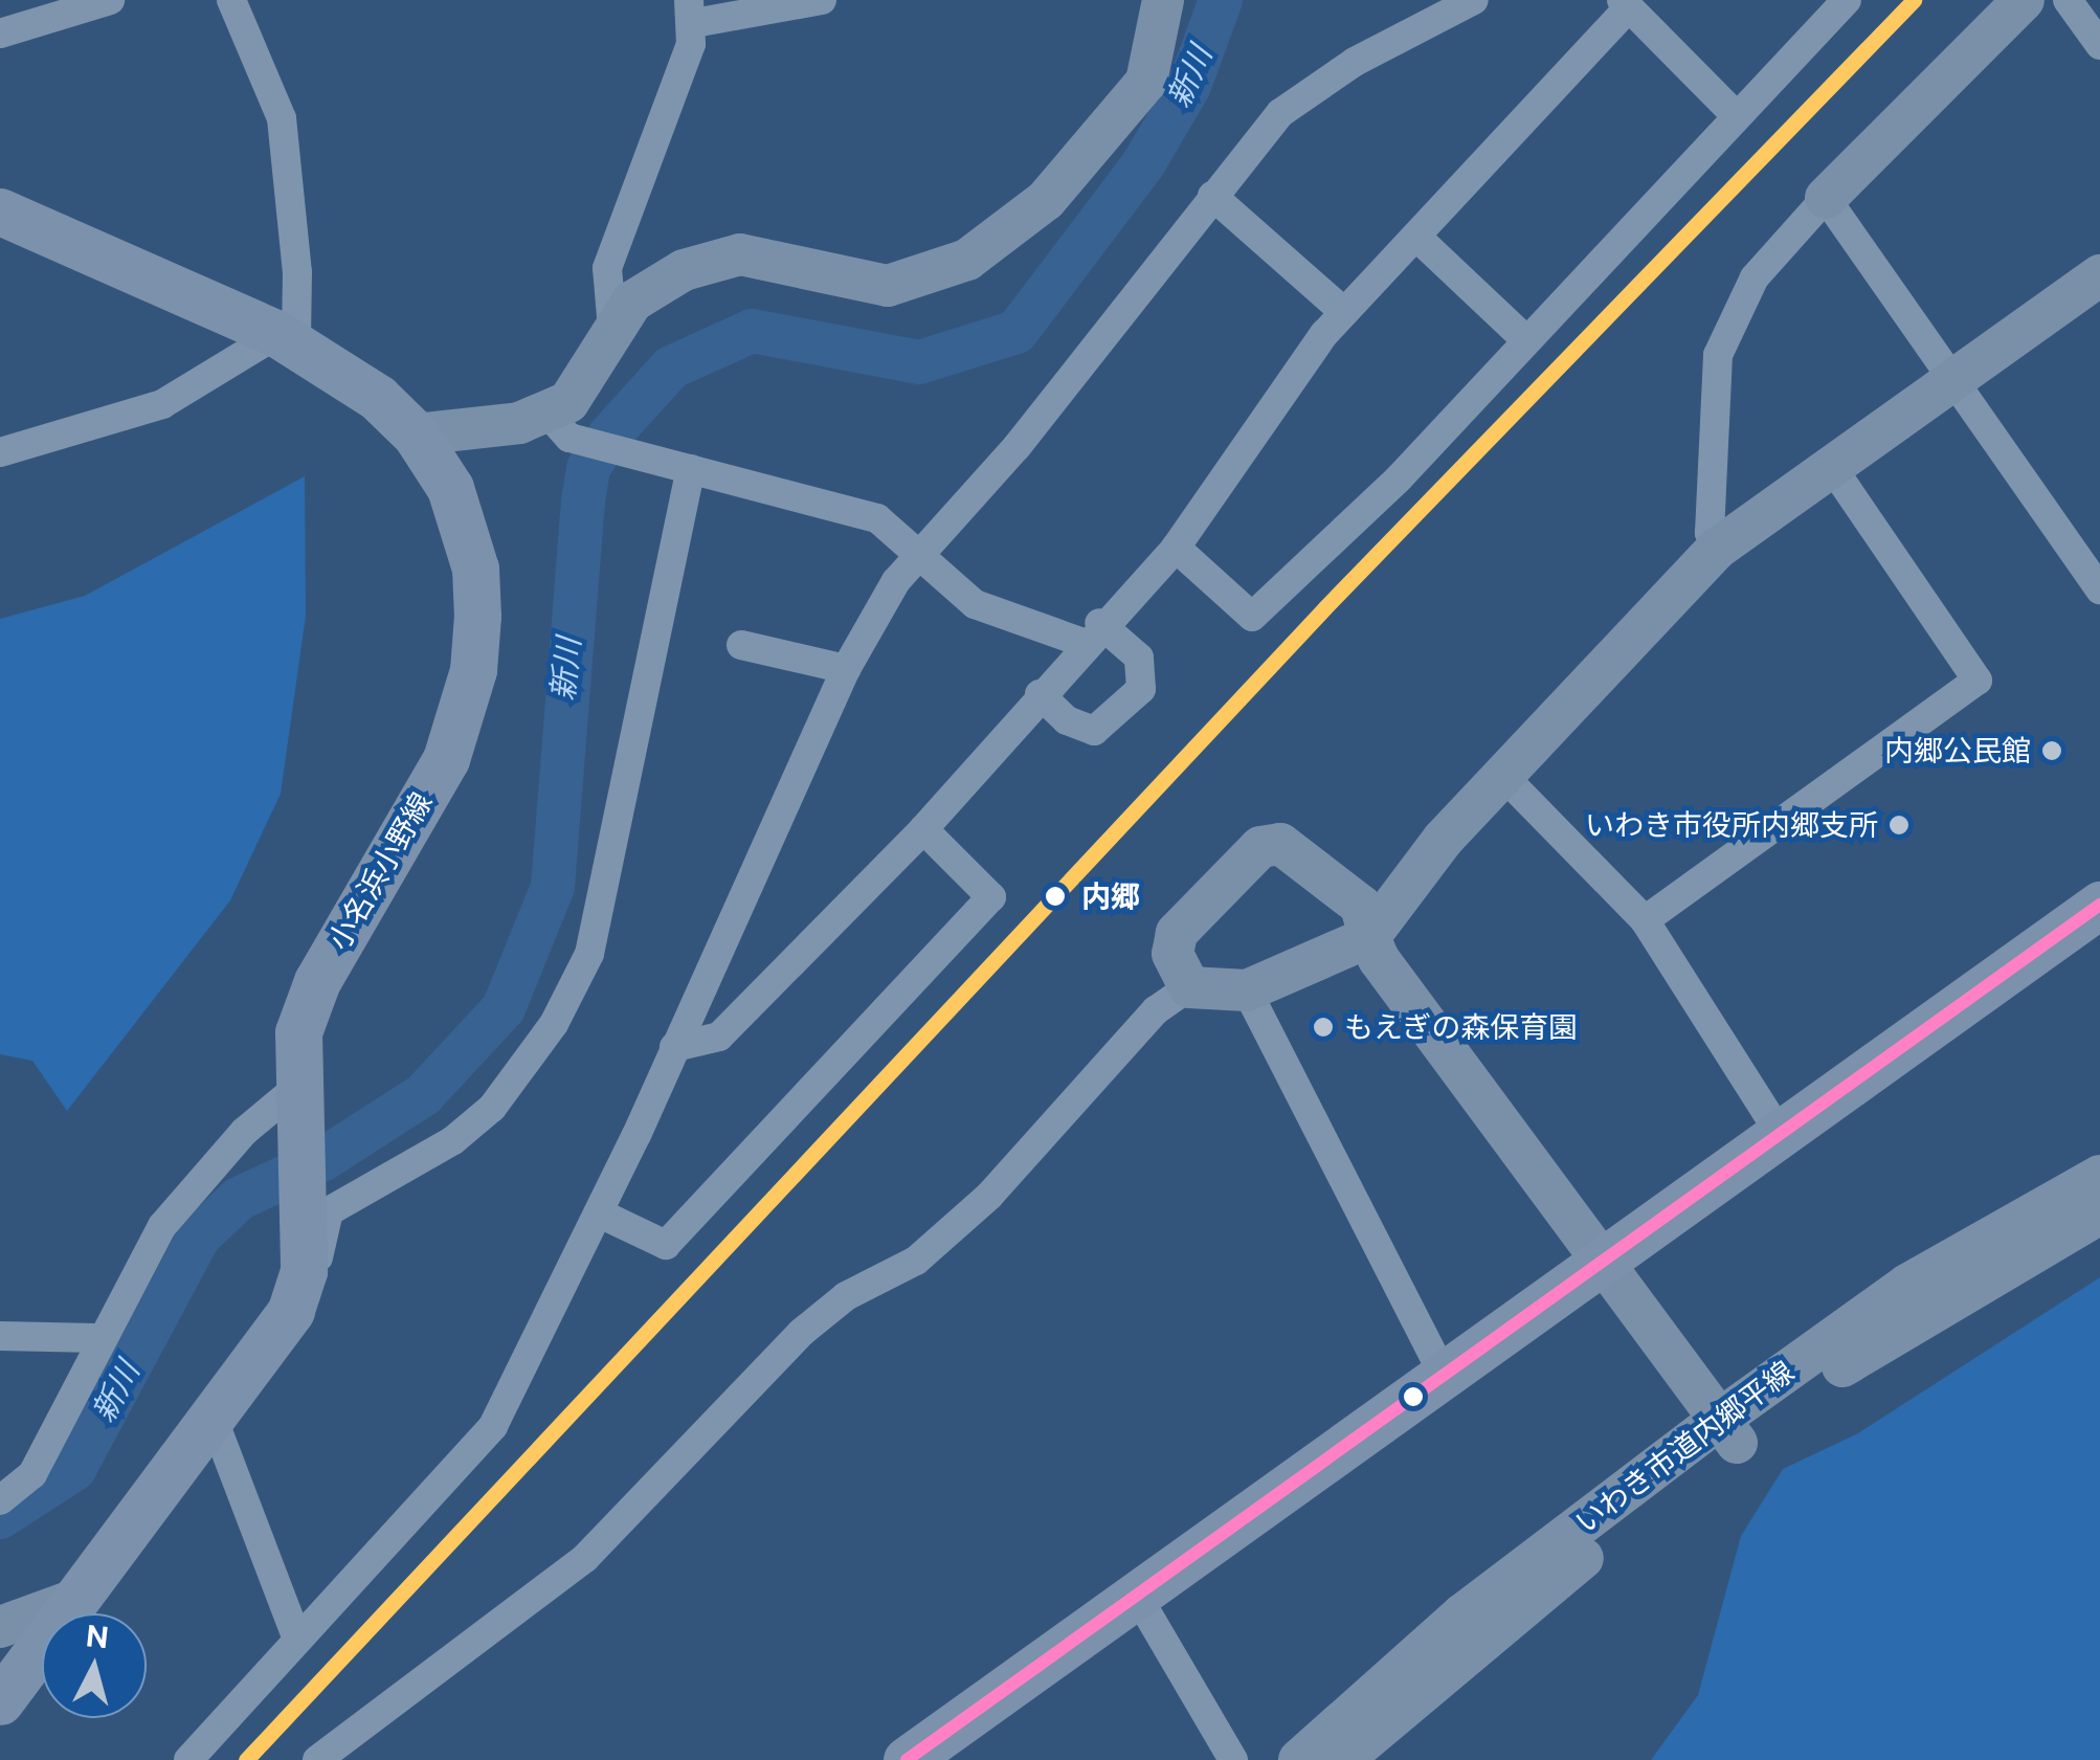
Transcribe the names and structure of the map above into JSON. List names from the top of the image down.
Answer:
{
  "streets": {
    "main road": ["小名浜小野線"],
    "street": ["いわき市道内郷平線"]
  },
  "water": ["新川"],
  "places": [
    "内郷公民館",
    "いわき市役所内郷支所",
    "内郷",
    "もえぎの森保育園"
  ],
  "north": "top"
}
